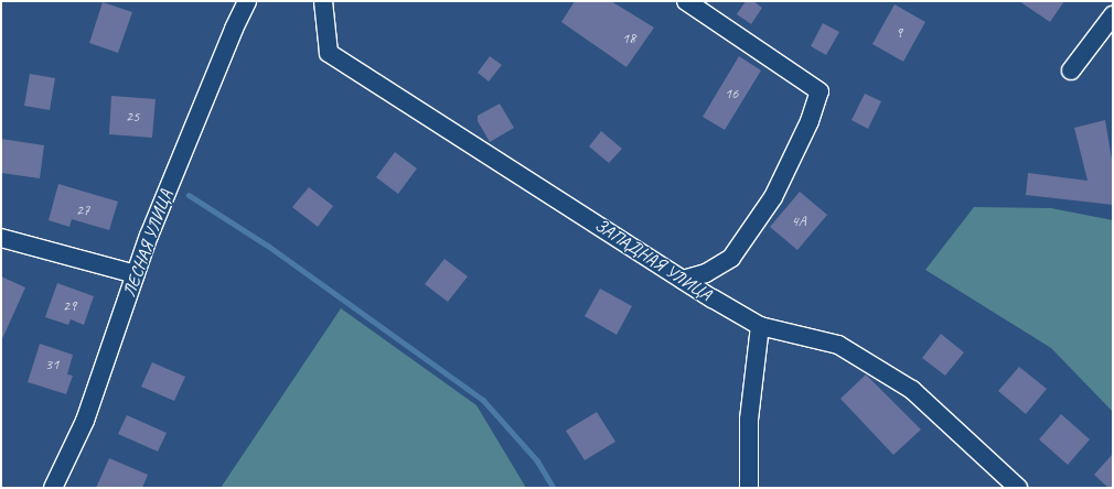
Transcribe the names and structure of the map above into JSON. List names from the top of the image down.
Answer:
{
  "streets": {
    "street": ["ЛЕСНАЯ УЛИЦА", "ЗАПАДНАЯ УЛИЦА"]
  },
  "house_numbers": [
    "9",
    "18",
    "16",
    "25",
    "27",
    "4А",
    "29",
    "31"
  ]
}
